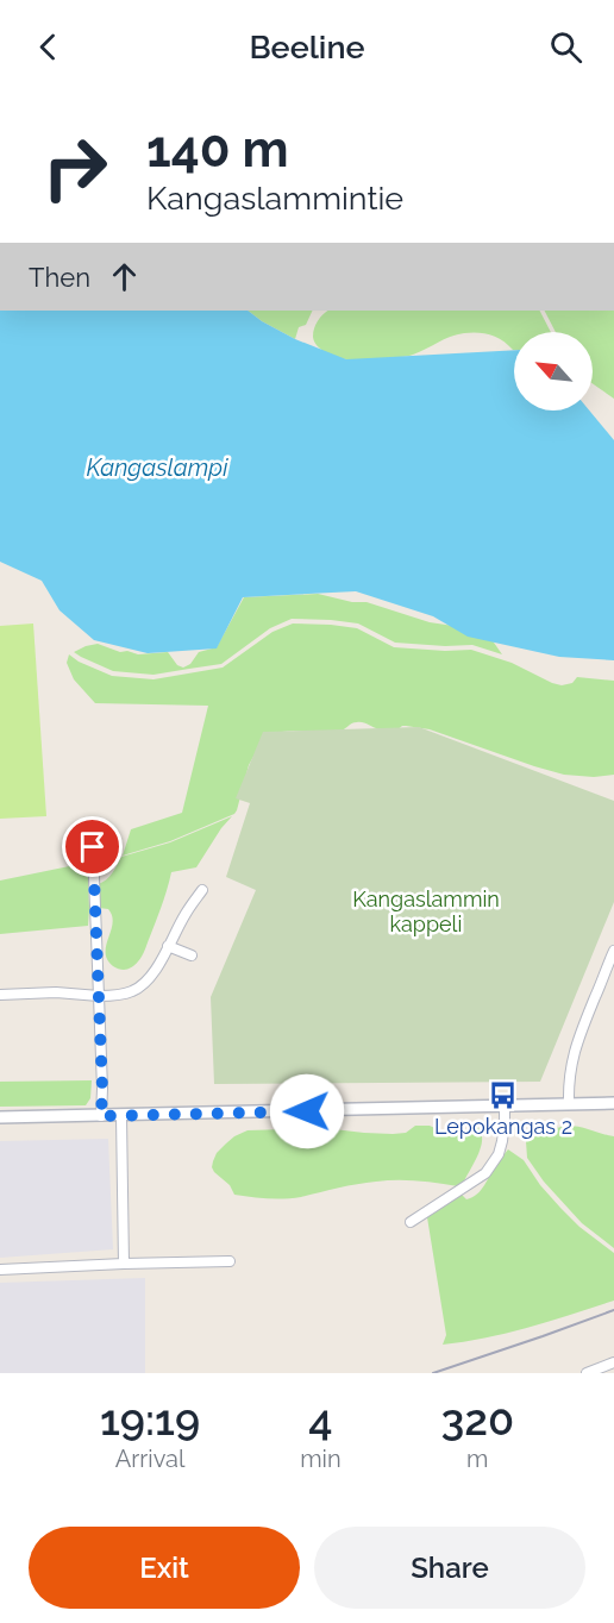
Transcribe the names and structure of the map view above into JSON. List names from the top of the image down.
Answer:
{
  "water": ["Kangaslampi"],
  "parks": ["Kangaslammin kappeli"],
  "places": {
    "bus stop": ["Lepokangas 2"]
  },
  "north": "top left",
  "page": {
    "header": "Beeline",
    "turn": ["140 m", "Kangaslammintie"],
    "then": "Then",
    "eta": [
      "19:19",
      "Arrival",
      "4",
      "min",
      "320",
      "m"
    ],
    "buttons": ["Exit", "Share"]
  }
}
